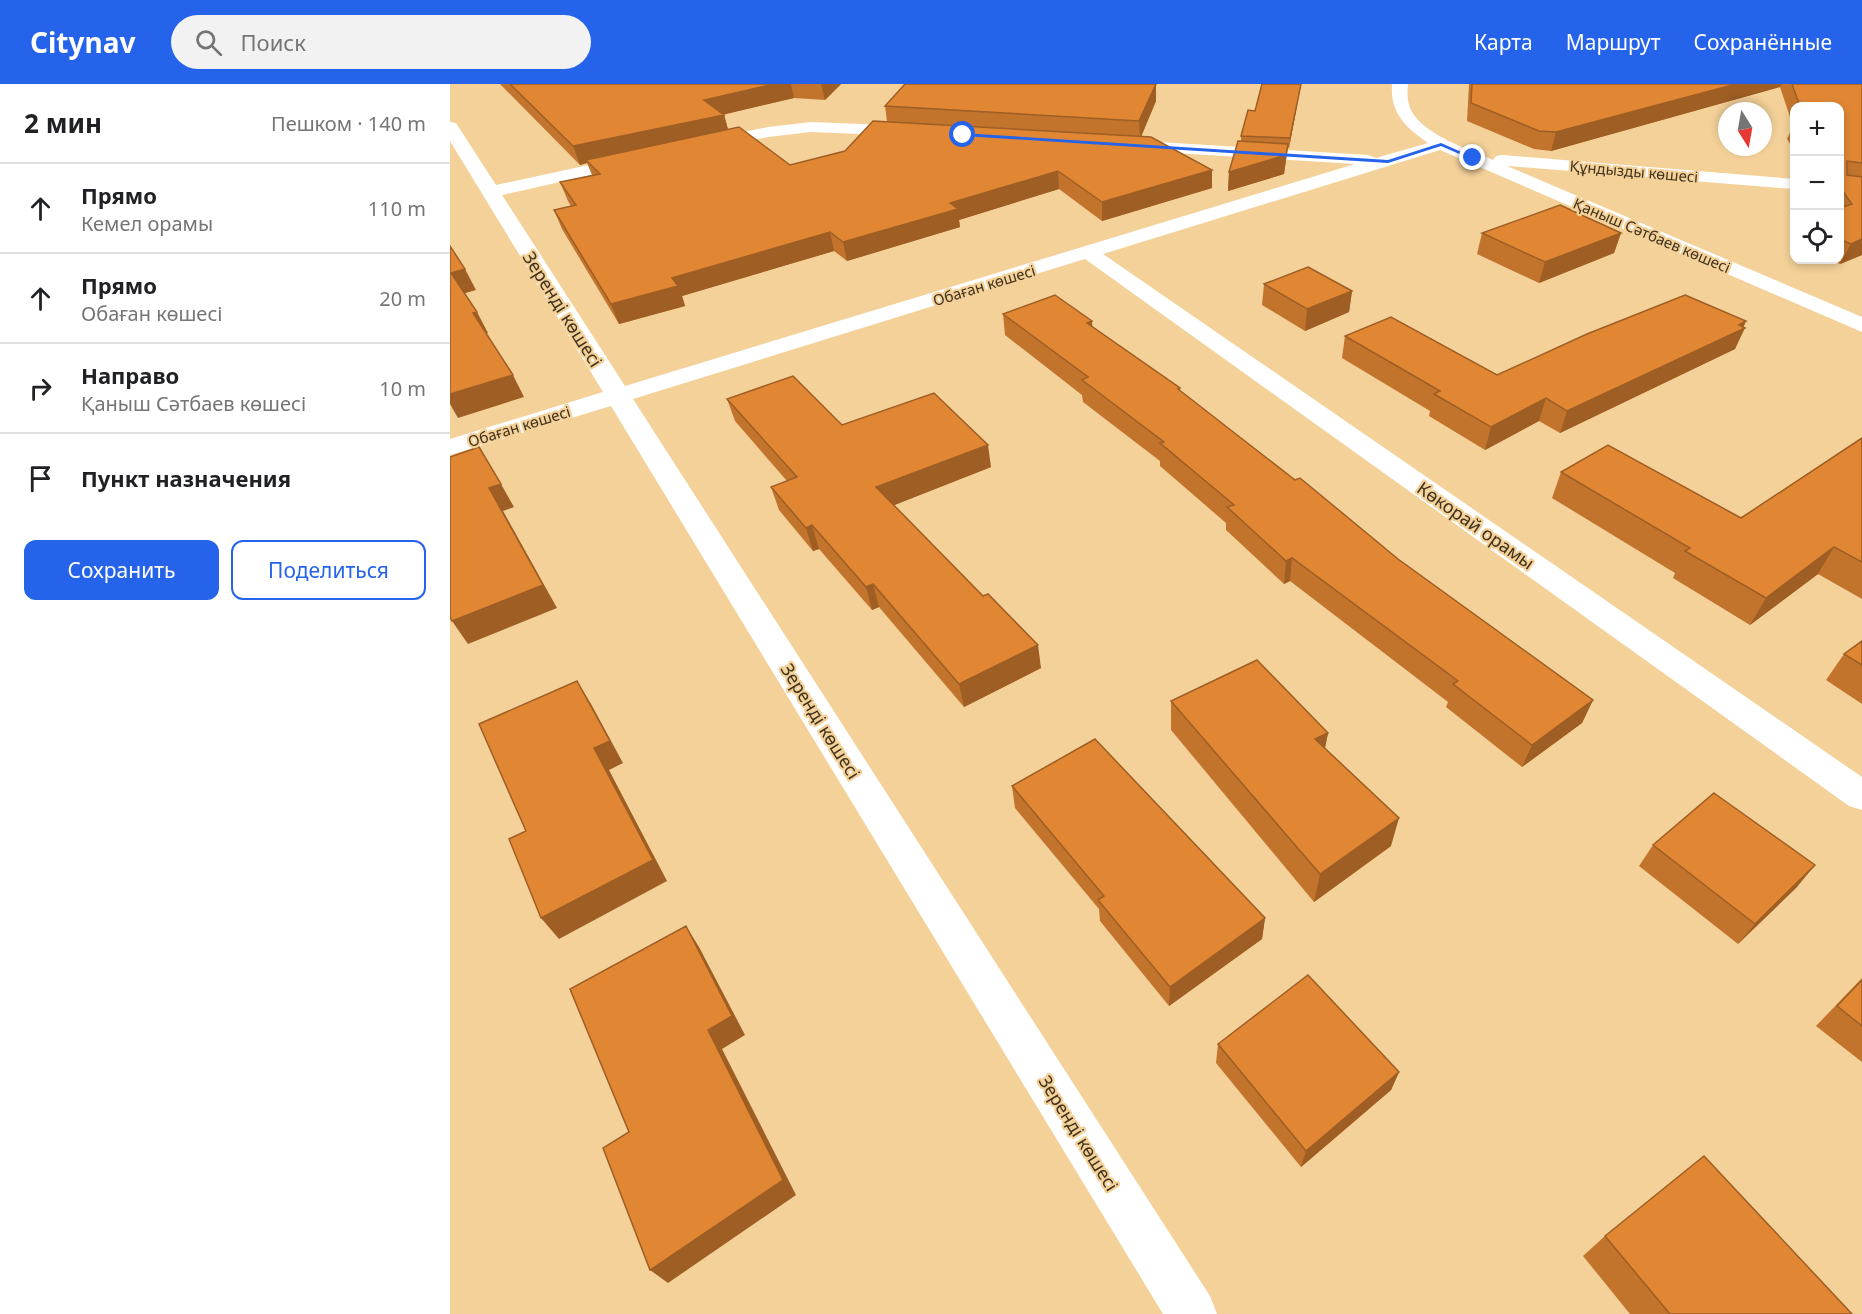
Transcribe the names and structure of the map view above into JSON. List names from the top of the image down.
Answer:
{
  "streets": {
    "street": [
      "Құндызды көшесі",
      "Қаныш Сәтбаев көшесі",
      "Обаған көшесі",
      "Зеренді көшесі",
      "Көкорай орамы"
    ]
  },
  "crossings": [
    ["Құндызды көшесі", "Қаныш Сәтбаев көшесі"],
    ["Қаныш Сәтбаев көшесі", "Обаған көшесі"],
    ["Обаған көшесі", "Зеренді көшесі"],
    ["Обаған көшесі", "Көкорай орамы"]
  ],
  "north": "bottom",
  "page": {
    "header": "Citynav",
    "search": "Поиск",
    "nav": ["Карта", "Маршрут", "Сохранённые"],
    "heading": ["2 мин", "Пешком · 140 m"],
    "map_buttons": ["+", "−"],
    "list": [
      ["Прямо", "Кемел орамы", "110 m"],
      ["Прямо", "Обаған көшесі", "20 m"],
      ["Направо", "Қаныш Сәтбаев көшесі", "10 m"],
      "Пункт назначения"
    ],
    "buttons": ["Сохранить", "Поделиться"]
  }
}
